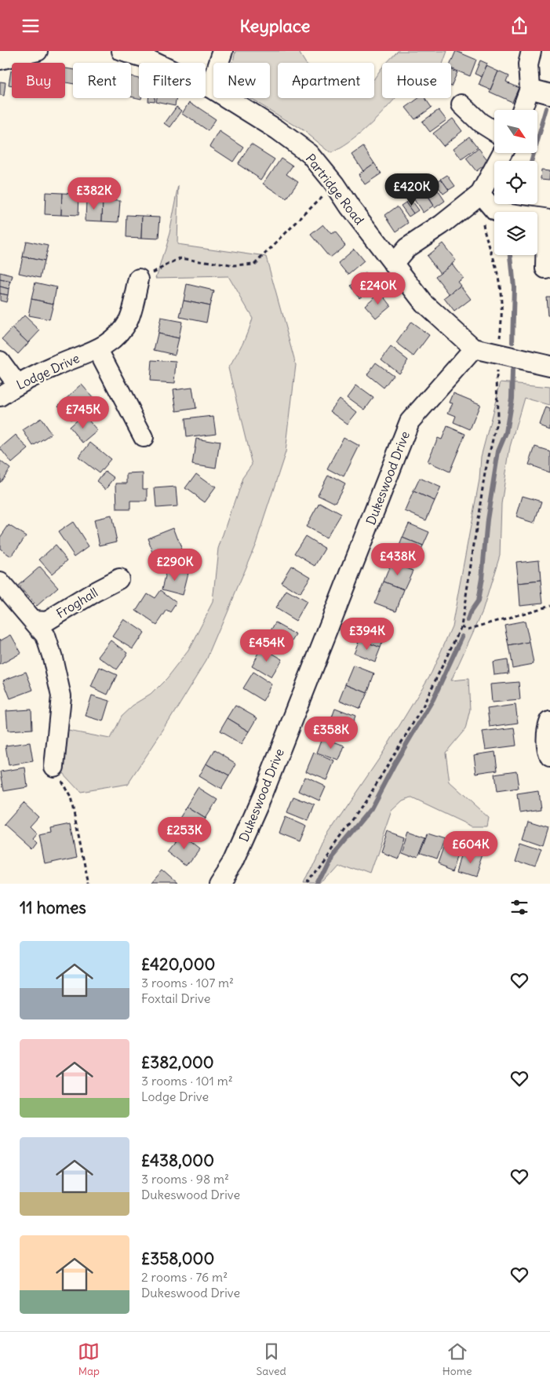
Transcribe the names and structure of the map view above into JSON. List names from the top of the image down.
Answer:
{
  "streets": {
    "street": [
      "Partridge Road",
      "Lodge Drive",
      "Dukeswood Drive",
      "Froghall"
    ]
  },
  "crossings": [
    ["Partridge Road", "Dukeswood Drive"]
  ],
  "north": "bottom right",
  "page": {
    "header": "Keyplace",
    "chip": [
      "Buy",
      "Rent",
      "Filters",
      "New",
      "Apartment",
      "House"
    ],
    "price": [
      "£420K",
      "£382K",
      "£240K",
      "£745K",
      "£438K",
      "£290K",
      "£394K",
      "£454K",
      "£358K",
      "£253K",
      "£604K"
    ],
    "heading": "11 homes",
    "list": [
      {
        "name": "£420,000",
        "note": "3 rooms · 107 m² · Foxtail Drive"
      },
      {
        "name": "£382,000",
        "note": "3 rooms · 101 m² · Lodge Drive"
      },
      {
        "name": "£438,000",
        "note": "3 rooms · 98 m² · Dukeswood Drive"
      },
      {
        "name": "£358,000",
        "note": "2 rooms · 76 m² · Dukeswood Drive"
      }
    ],
    "tabs": ["Map", "Saved", "Home"]
  }
}
